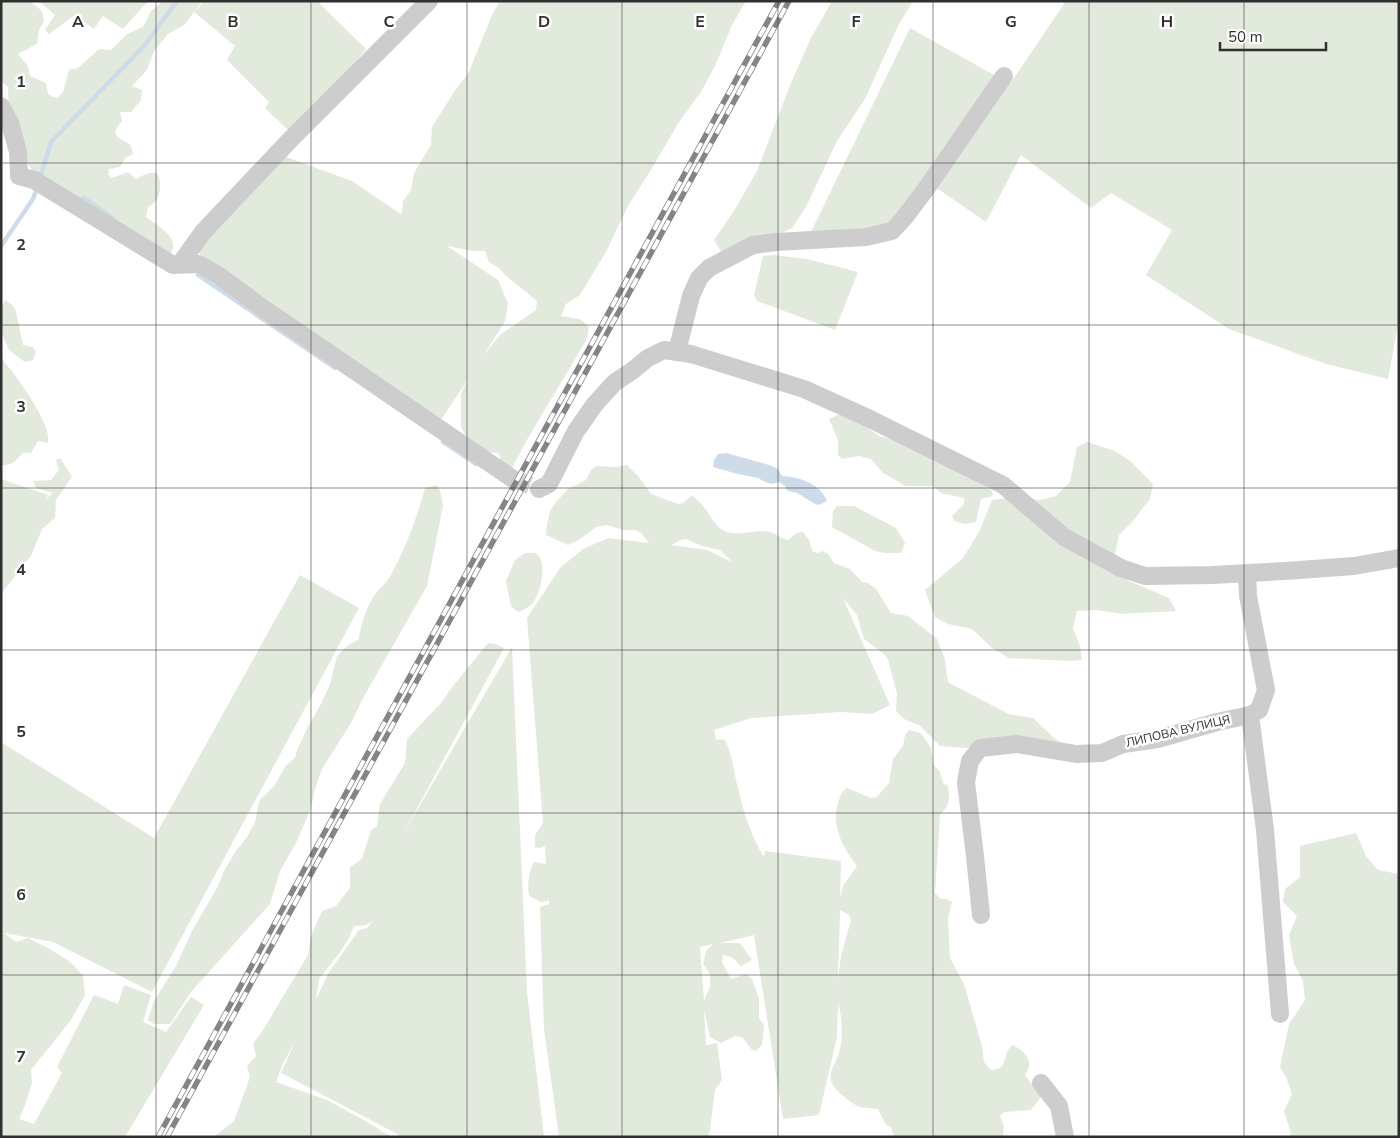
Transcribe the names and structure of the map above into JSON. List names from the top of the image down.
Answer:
{
  "streets": {
    "street": ["ЛИПОВА ВУЛИЦЯ"]
  },
  "scale_bar": "50 m",
  "grid": {
    "columns": [
      "A",
      "B",
      "C",
      "D",
      "E",
      "F",
      "G",
      "H"
    ],
    "rows": [
      "1",
      "2",
      "3",
      "4",
      "5",
      "6",
      "7"
    ]
  }
}
